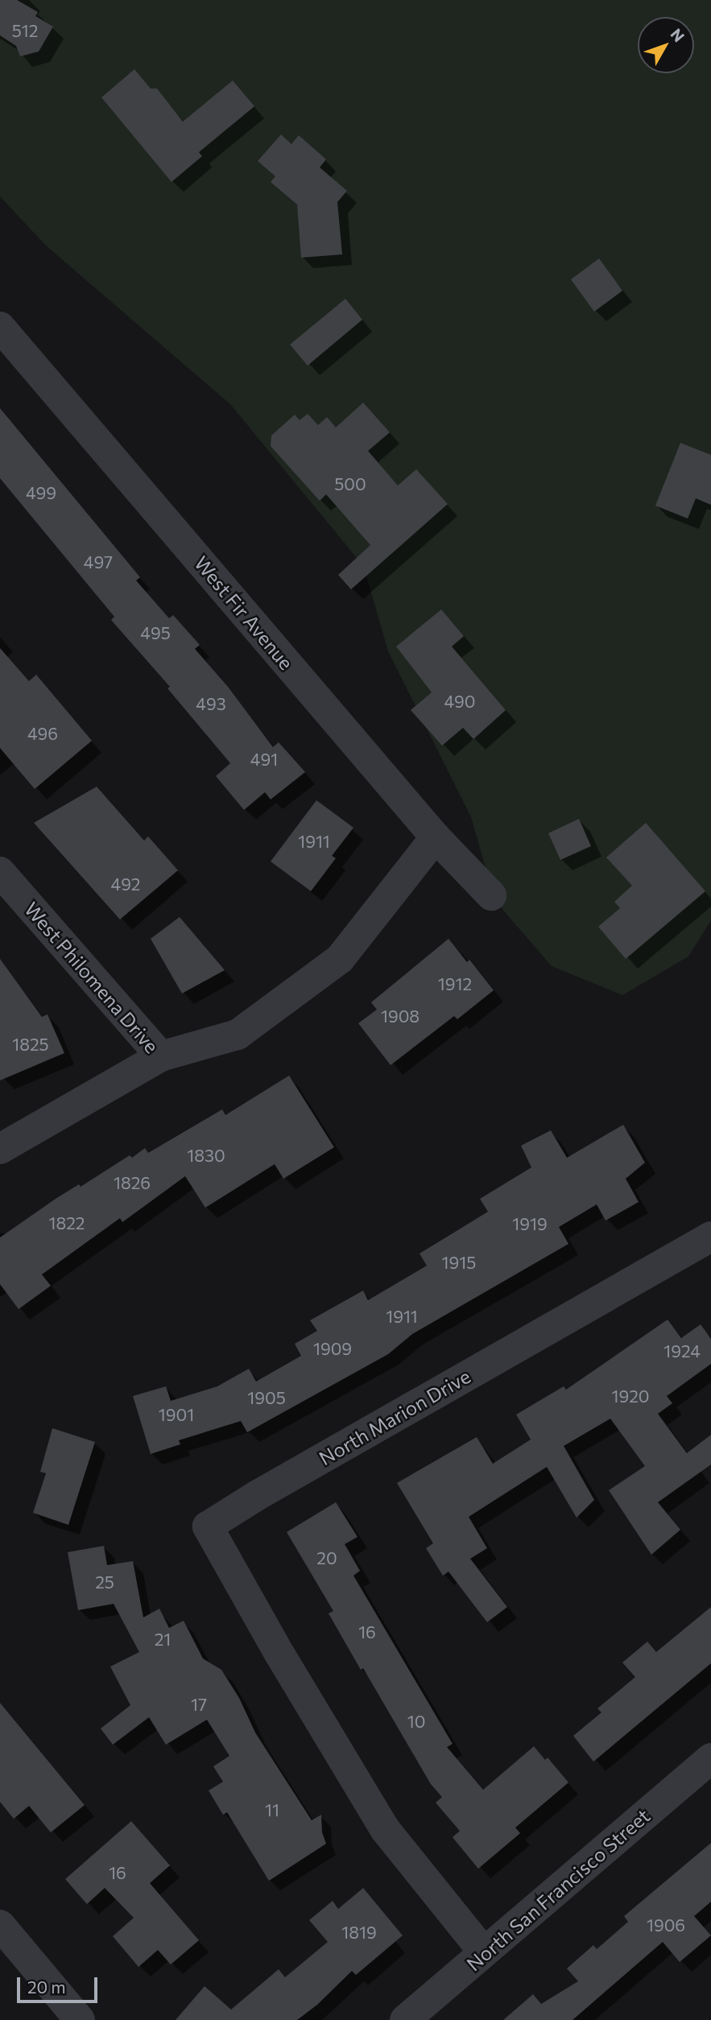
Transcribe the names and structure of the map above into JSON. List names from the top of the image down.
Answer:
{
  "streets": {
    "street": [
      "West Fir Avenue",
      "West Philomena Drive",
      "North Marion Drive",
      "North San Francisco Street"
    ]
  },
  "crossings": [
    ["North Marion Drive", "North San Francisco Street"]
  ],
  "house_numbers": [
    "512",
    "500",
    "499",
    "497",
    "495",
    "490",
    "493",
    "496",
    "491",
    "1911",
    "492",
    "1912",
    "1908",
    "1825",
    "1830",
    "1826",
    "1822",
    "1919",
    "1915",
    "1911",
    "1909",
    "1924",
    "1920",
    "1905",
    "1901",
    "20",
    "25",
    "16",
    "21",
    "17",
    "10",
    "11",
    "16",
    "1906",
    "1819"
  ],
  "scale_bar": "20 m",
  "north": "top right"
}
